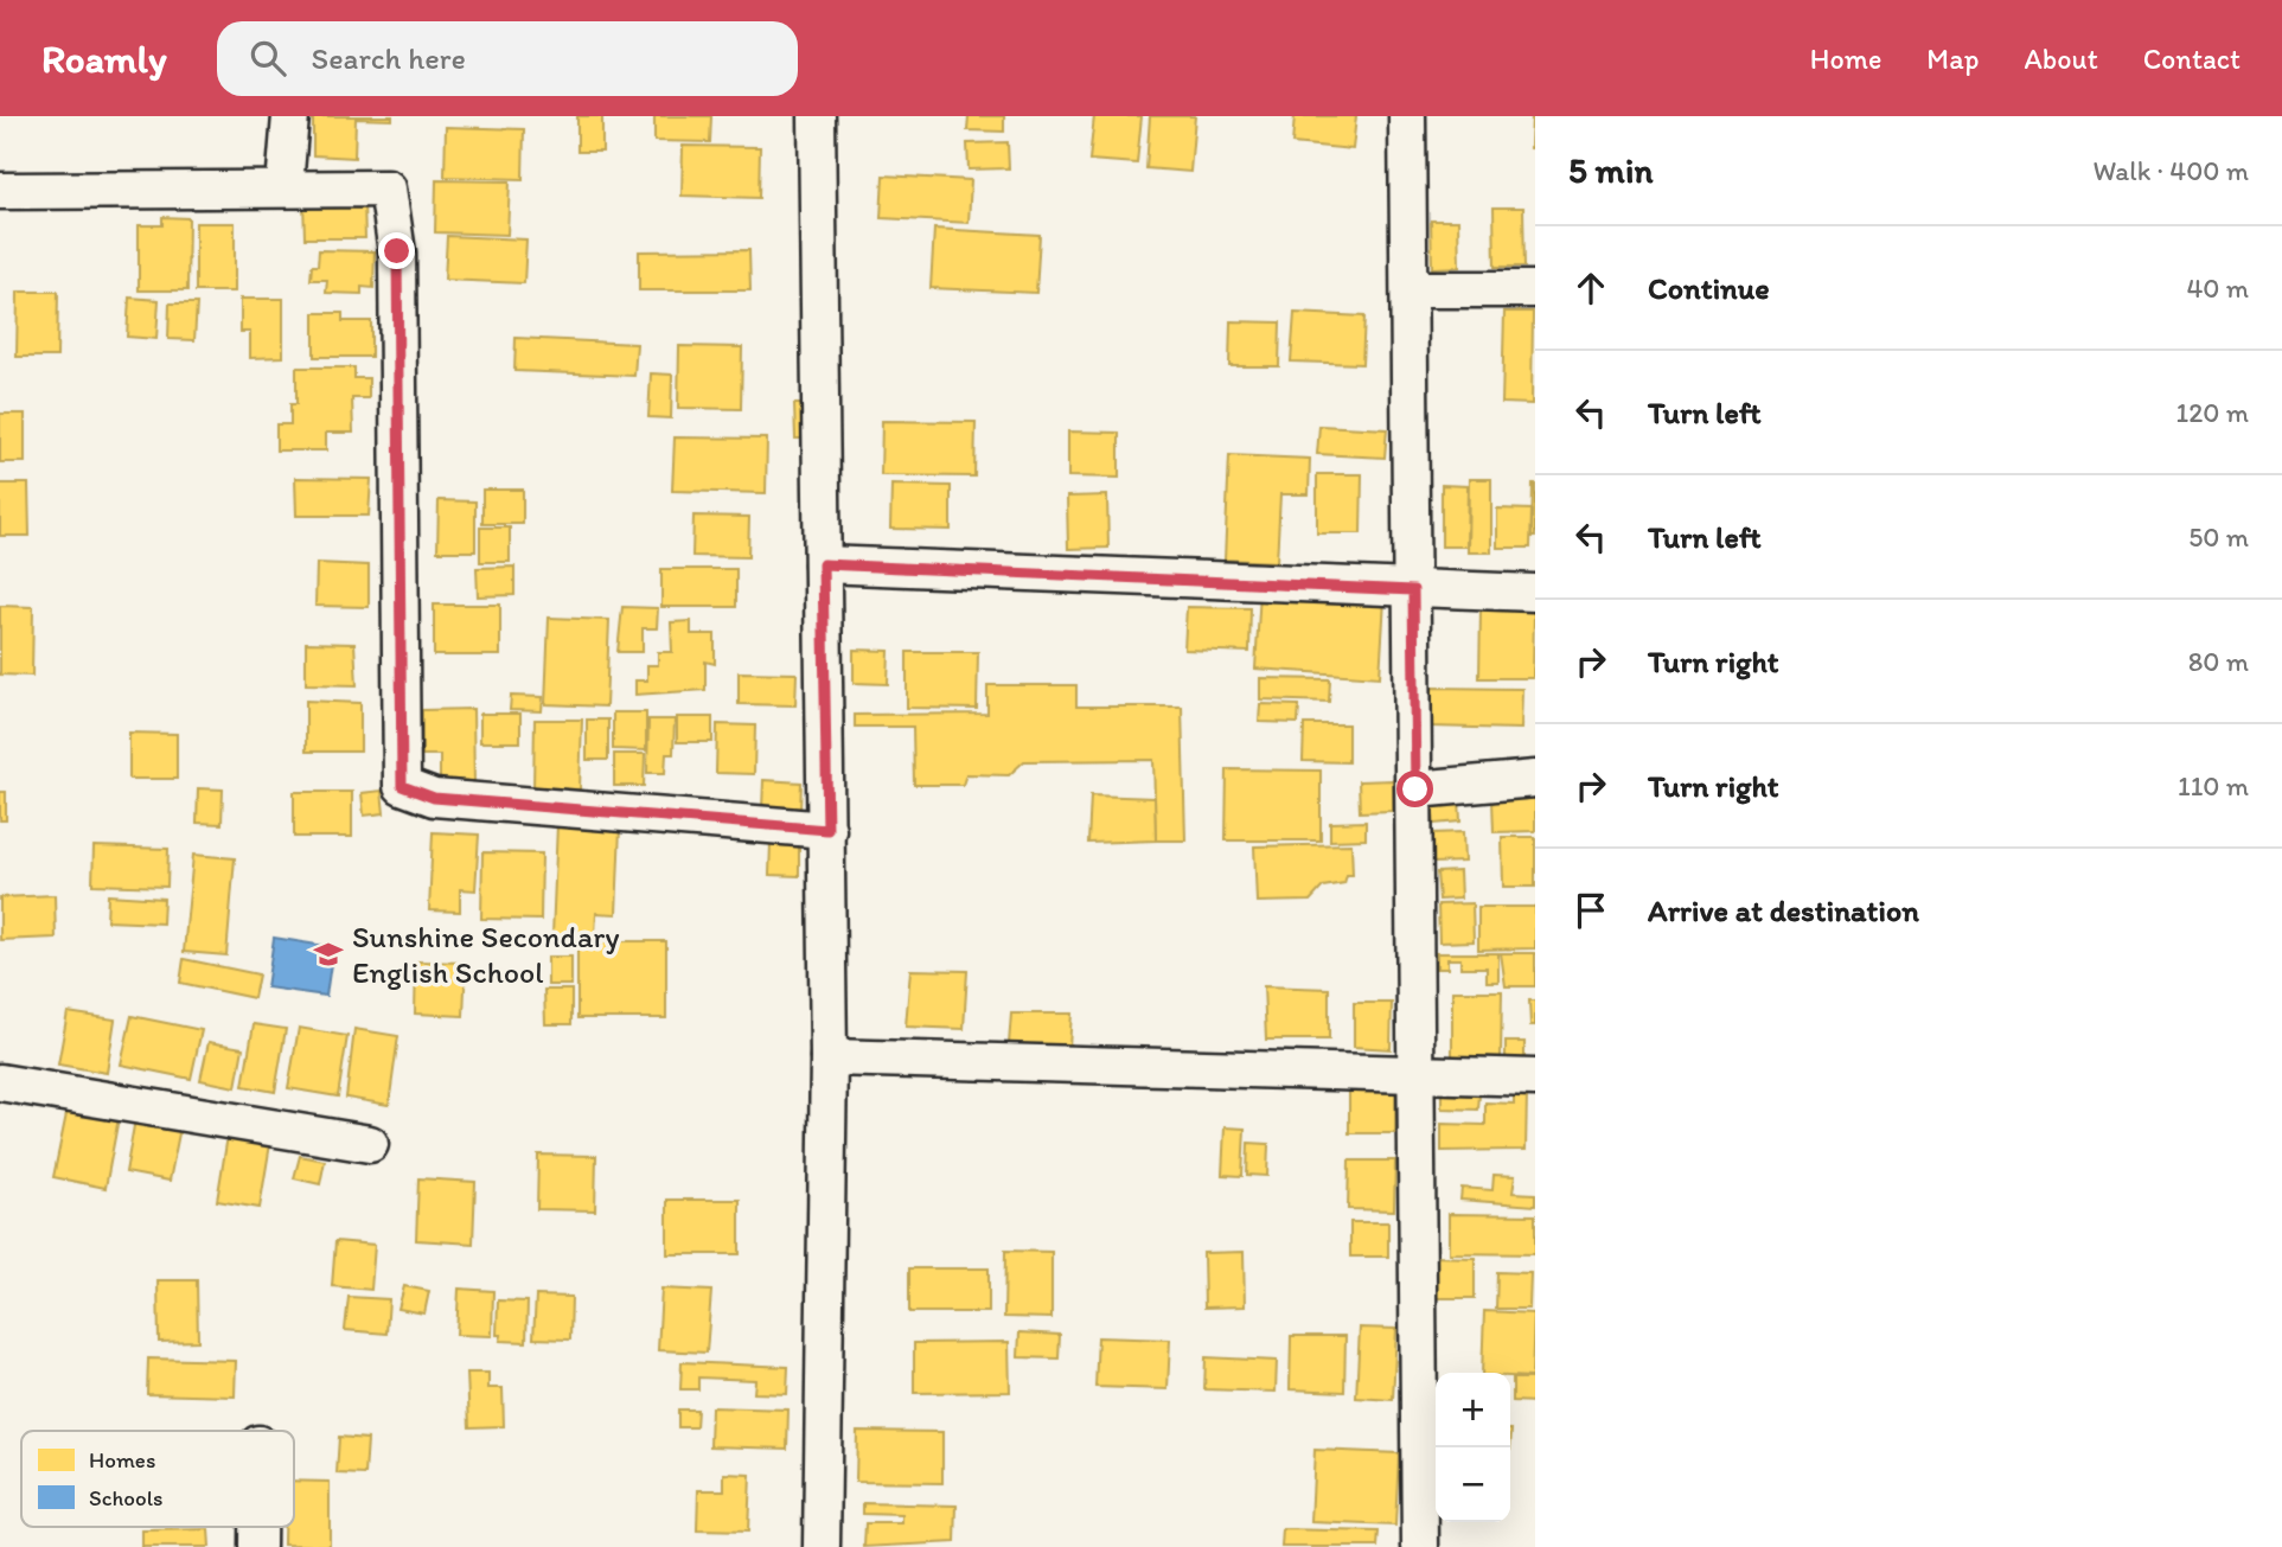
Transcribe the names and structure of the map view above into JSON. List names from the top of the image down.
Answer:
{
  "places": {
    "school or university": ["Sunshine Secondary English School"]
  },
  "legend": ["Homes", "Schools"],
  "page": {
    "header": "Roamly",
    "search": "Search here",
    "nav": [
      "Home",
      "Map",
      "About",
      "Contact"
    ],
    "heading": ["5 min", "Walk · 400 m"],
    "list": [
      ["Continue", "40 m"],
      ["Turn left", "120 m"],
      ["Turn left", "50 m"],
      ["Turn right", "80 m"],
      ["Turn right", "110 m"],
      "Arrive at destination"
    ],
    "map_buttons": ["+", "−"]
  }
}
